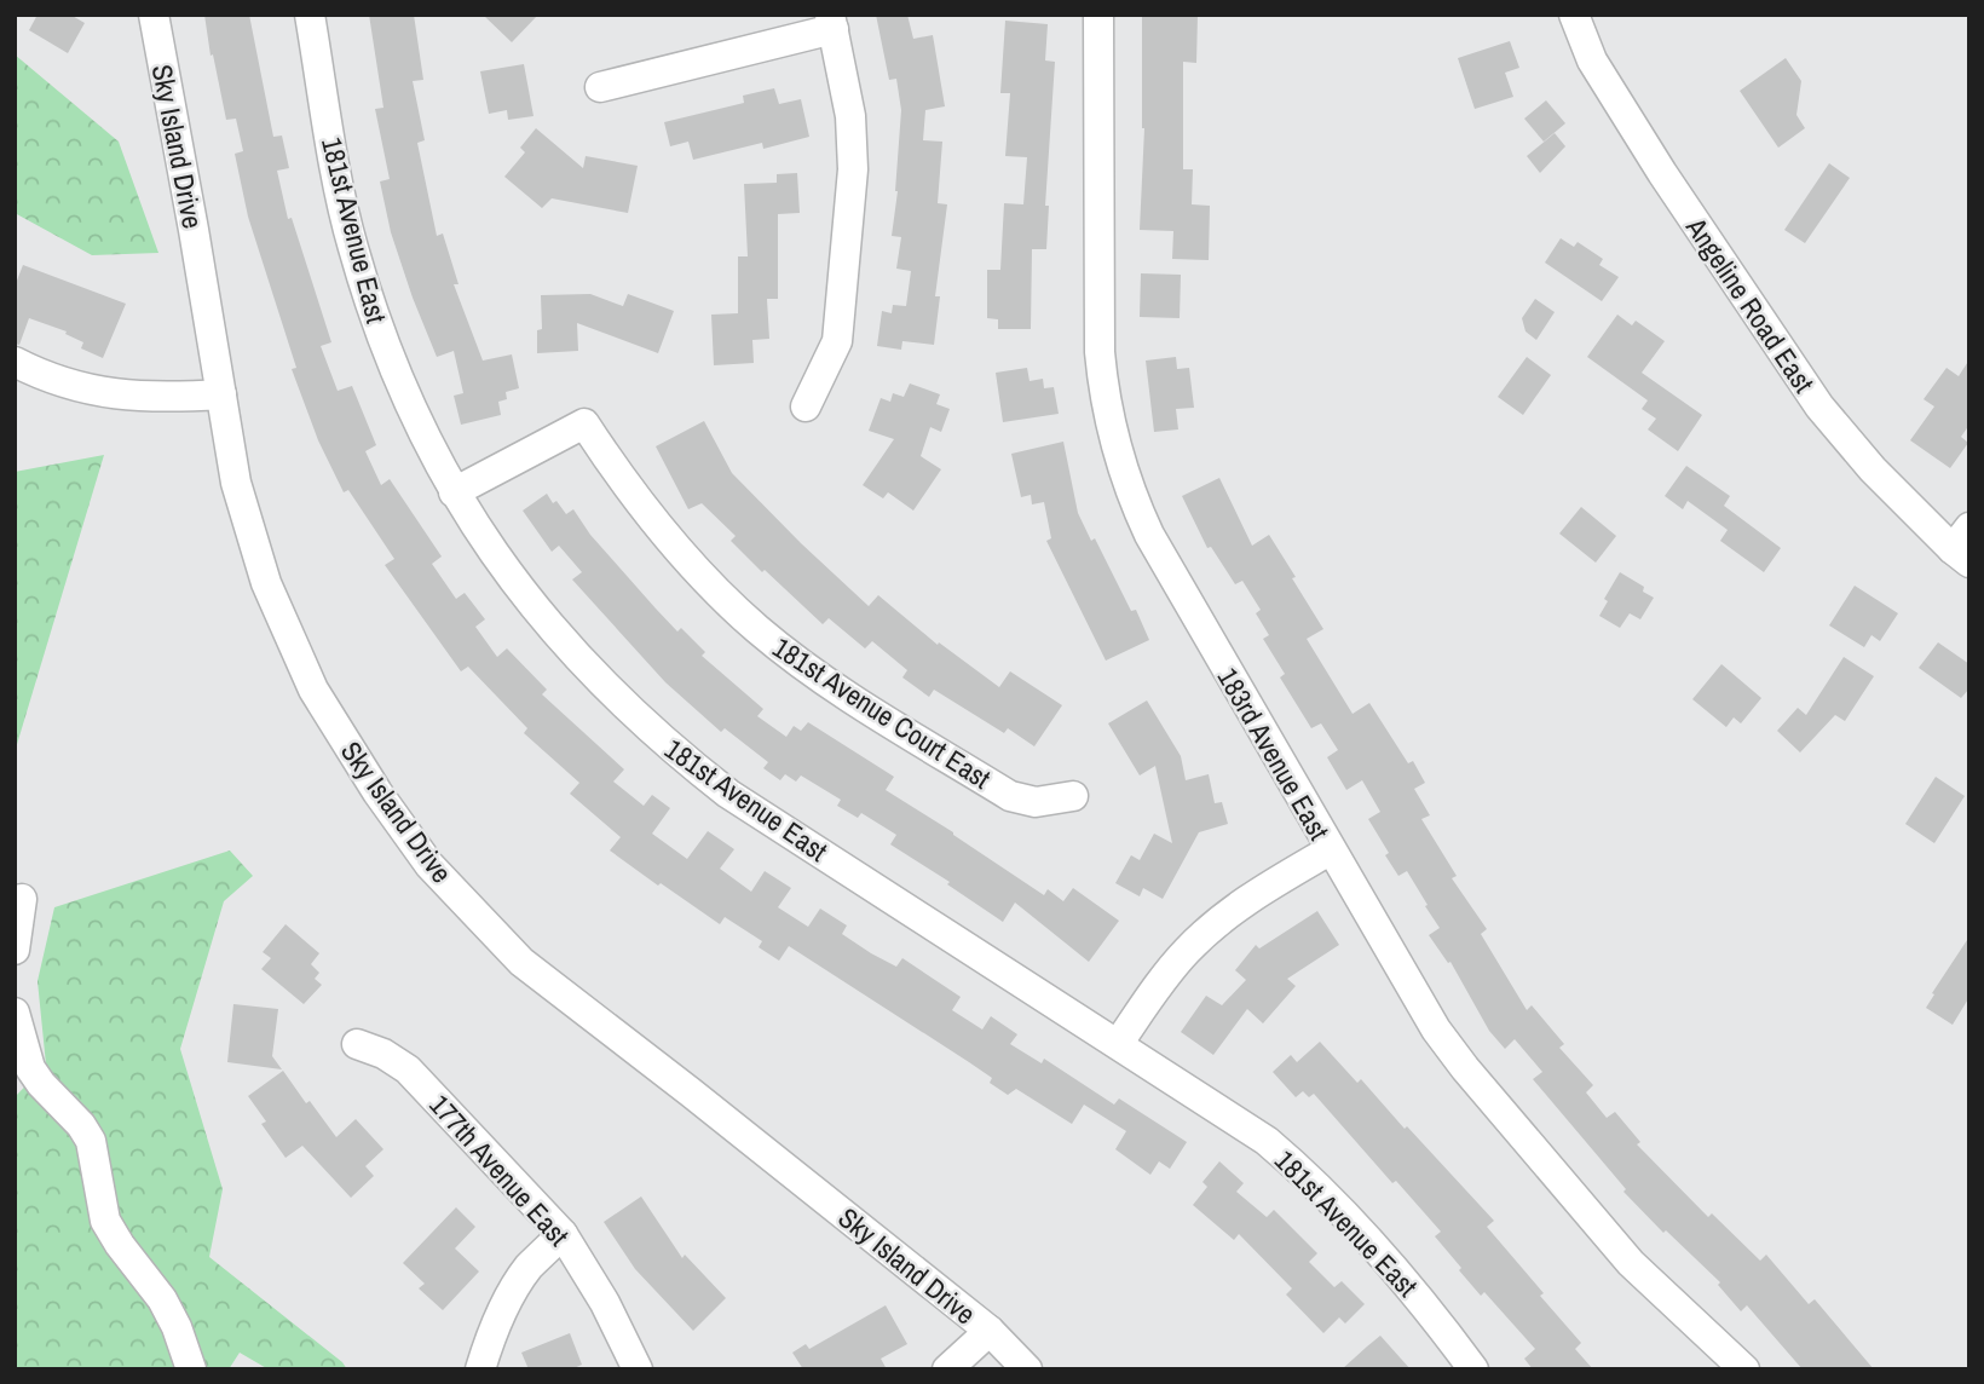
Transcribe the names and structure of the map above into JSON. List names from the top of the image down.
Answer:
{
  "streets": {
    "street": [
      "Sky Island Drive",
      "181st Avenue East",
      "Angeline Road East",
      "181st Avenue Court East",
      "183rd Avenue East",
      "177th Avenue East"
    ]
  },
  "crossings": [
    ["181st Avenue East", "181st Avenue Court East"]
  ]
}
